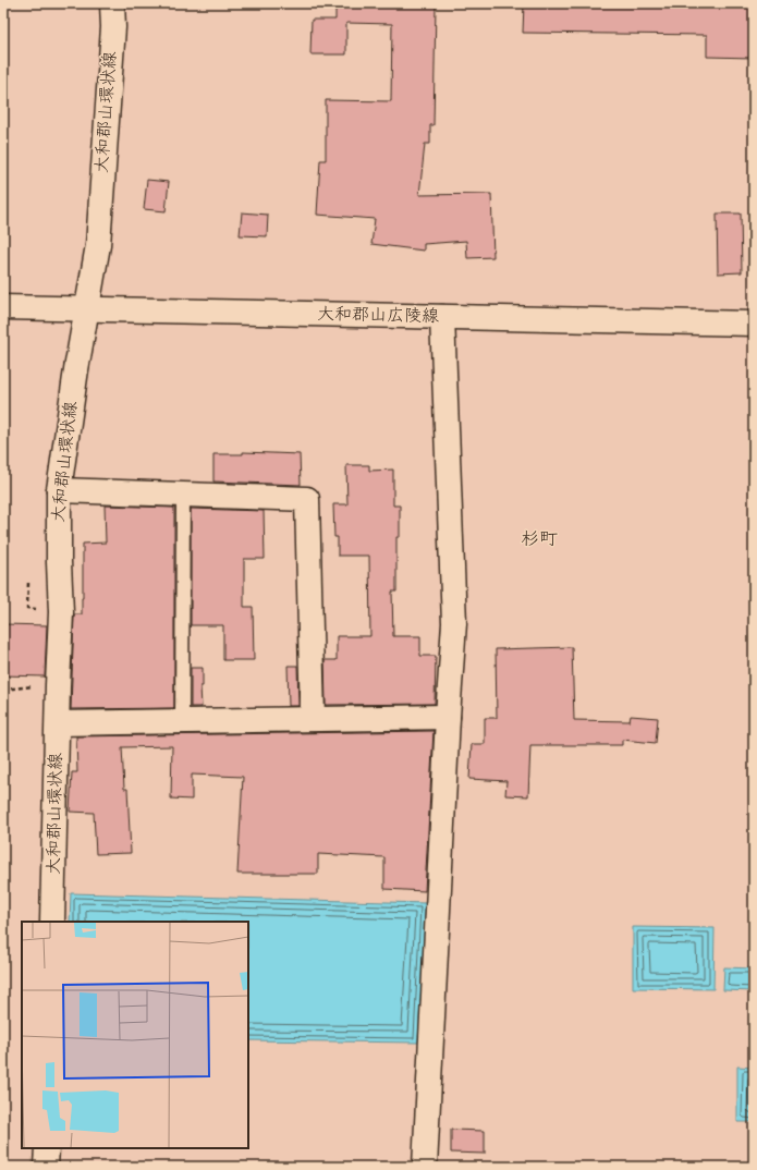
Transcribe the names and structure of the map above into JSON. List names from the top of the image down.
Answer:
{
  "streets": {
    "street": ["大和郡山環状線", "大和郡山広陵線"]
  },
  "crossings": [
    ["大和郡山環状線", "大和郡山広陵線"]
  ],
  "districts": ["杉町"]
}
